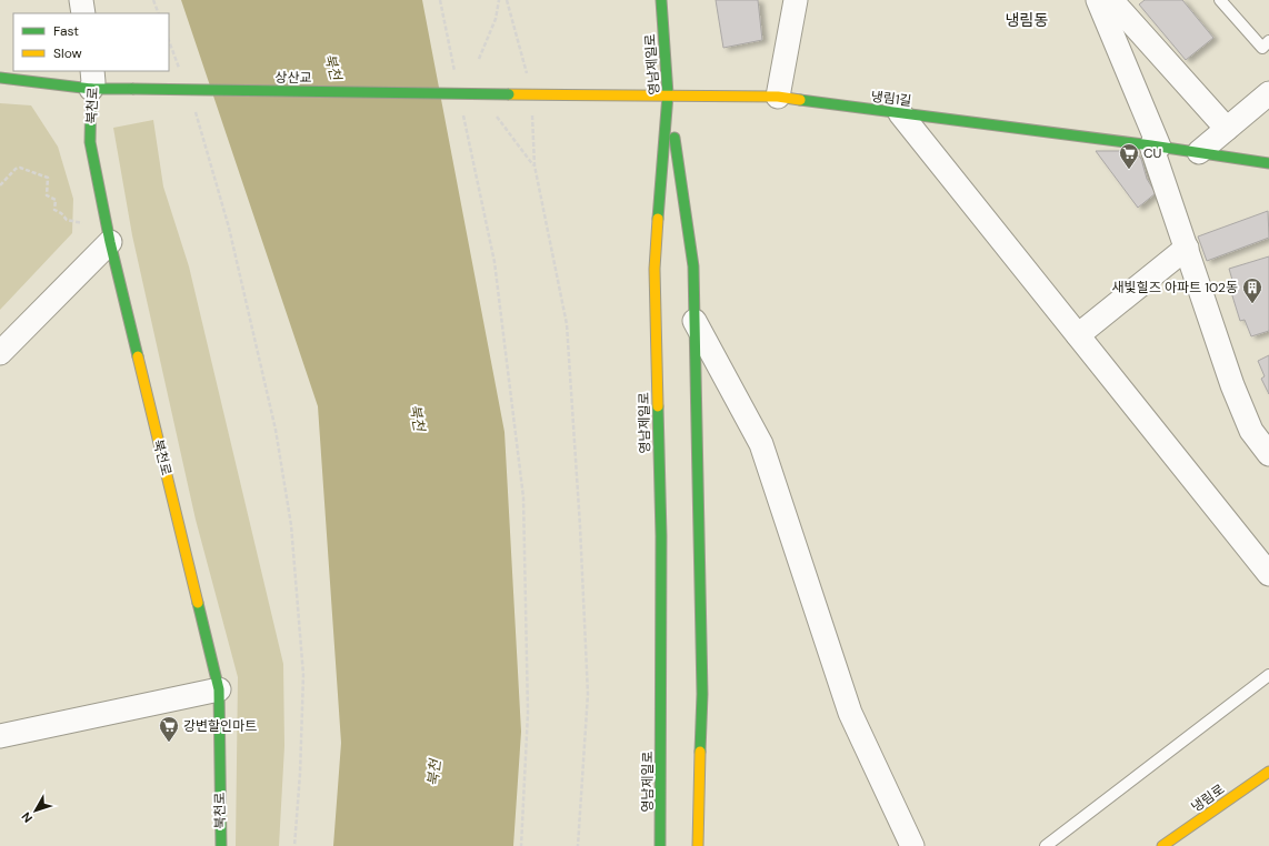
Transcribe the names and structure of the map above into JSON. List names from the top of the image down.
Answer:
{
  "streets": {
    "street": [
      "영남제일로",
      "상산교",
      "냉림1길",
      "북천로",
      "냉림로"
    ]
  },
  "crossings": [
    ["영남제일로", "냉림1길"],
    ["상산교", "냉림1길"],
    ["상산교", "북천로"]
  ],
  "districts": ["냉림동"],
  "water": ["북천"],
  "places": {
    "supermarket": ["CU", "강변할인마트"],
    "building": ["새빛힐즈 아파트 102동"]
  },
  "legend": ["Fast", "Slow"],
  "north": "bottom left"
}
